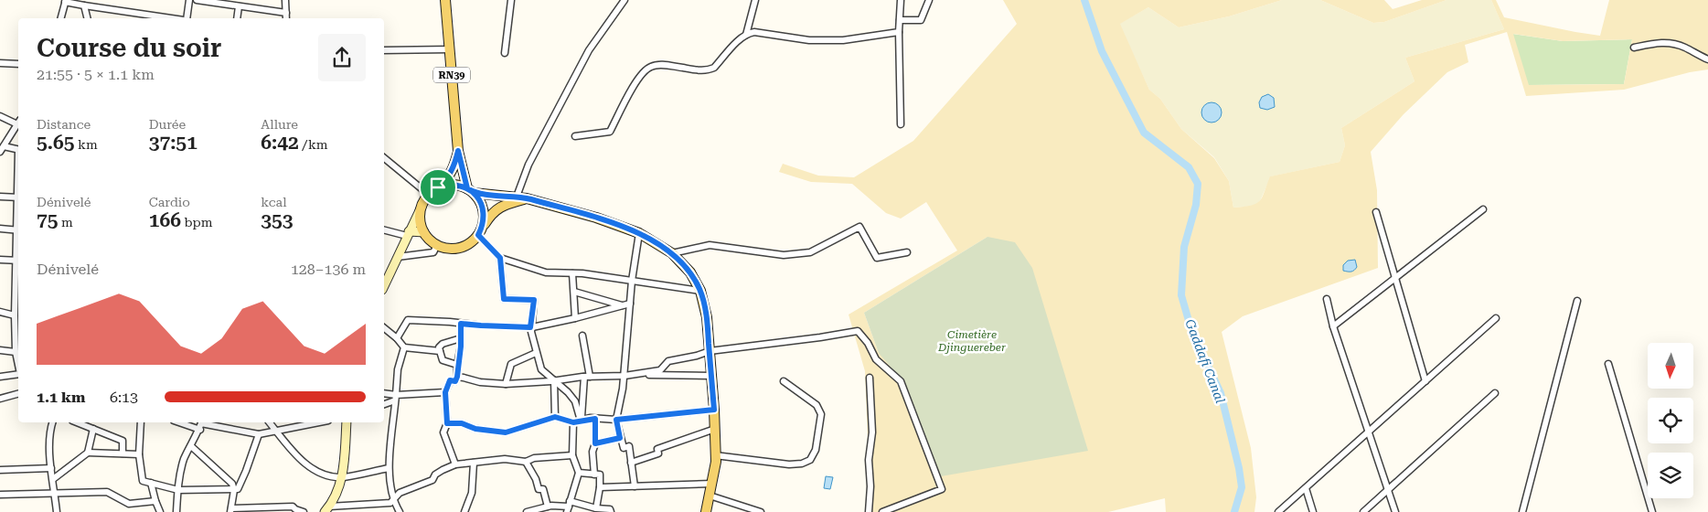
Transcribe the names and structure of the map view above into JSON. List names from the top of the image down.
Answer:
{
  "streets": {
    "main road": ["RN39"]
  },
  "water": ["Gaddafi Canal"],
  "parks": ["Cimetière Djinguereber"],
  "north": "bottom",
  "page": {
    "heading": ["Course du soir", "21:55 · 5 × 1.1 km"],
    "stats": [
      ["Distance", "5.65 km"],
      ["Durée", "37:51"],
      ["Allure", "6:42 /km"],
      ["Dénivelé", "75 m"],
      ["Cardio", "166 bpm"],
      ["kcal", "353"]
    ],
    "chart": ["Dénivelé", "128–136 m"],
    "list": [
      {
        "name": "1.1 km",
        "note": "6:13"
      }
    ]
  }
}
